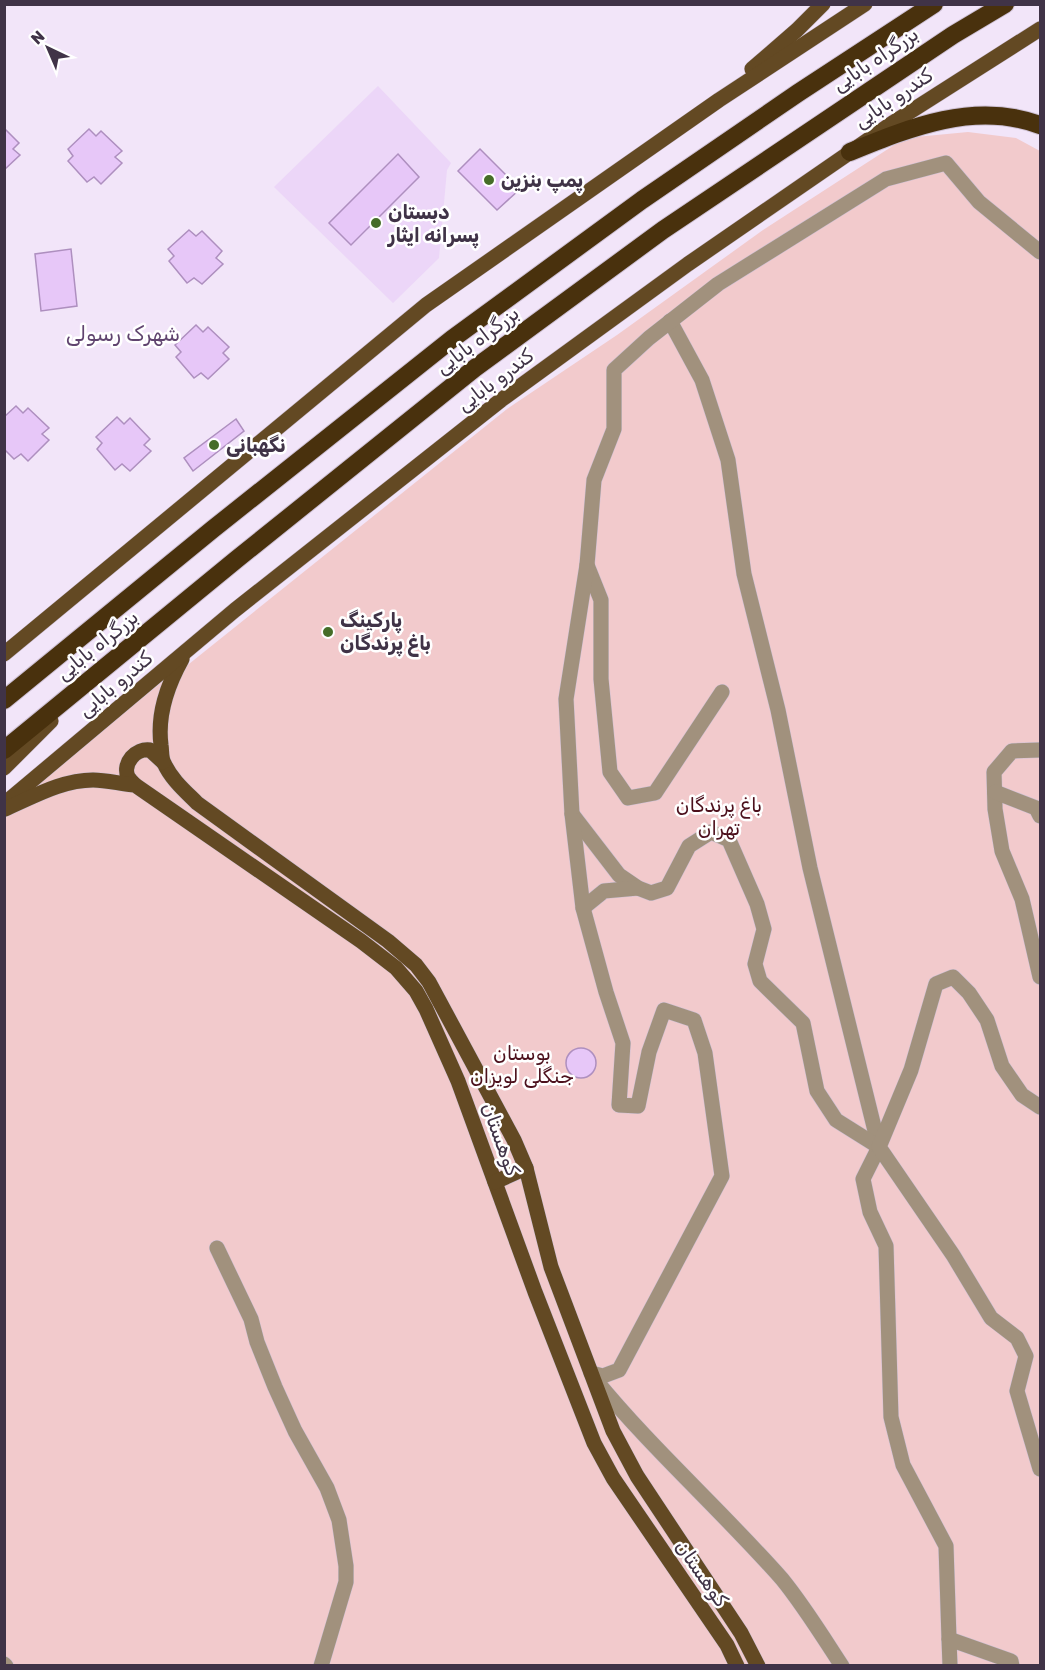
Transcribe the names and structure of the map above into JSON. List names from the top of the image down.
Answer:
{
  "streets": {
    "highway": ["بزرگراه بابایی"],
    "main road": ["کندرو بابایی", "کوهستان"]
  },
  "districts": ["شهرک رسولی"],
  "parks": ["باغ پرندگان تهران", "بوستان جنگلی لویزان"],
  "places": [
    "پمپ بنزین",
    "دبستان پسرانه ایثار",
    "نگهبانی",
    "پارکینگ باغ پرندگان"
  ],
  "north": "top left"
}
